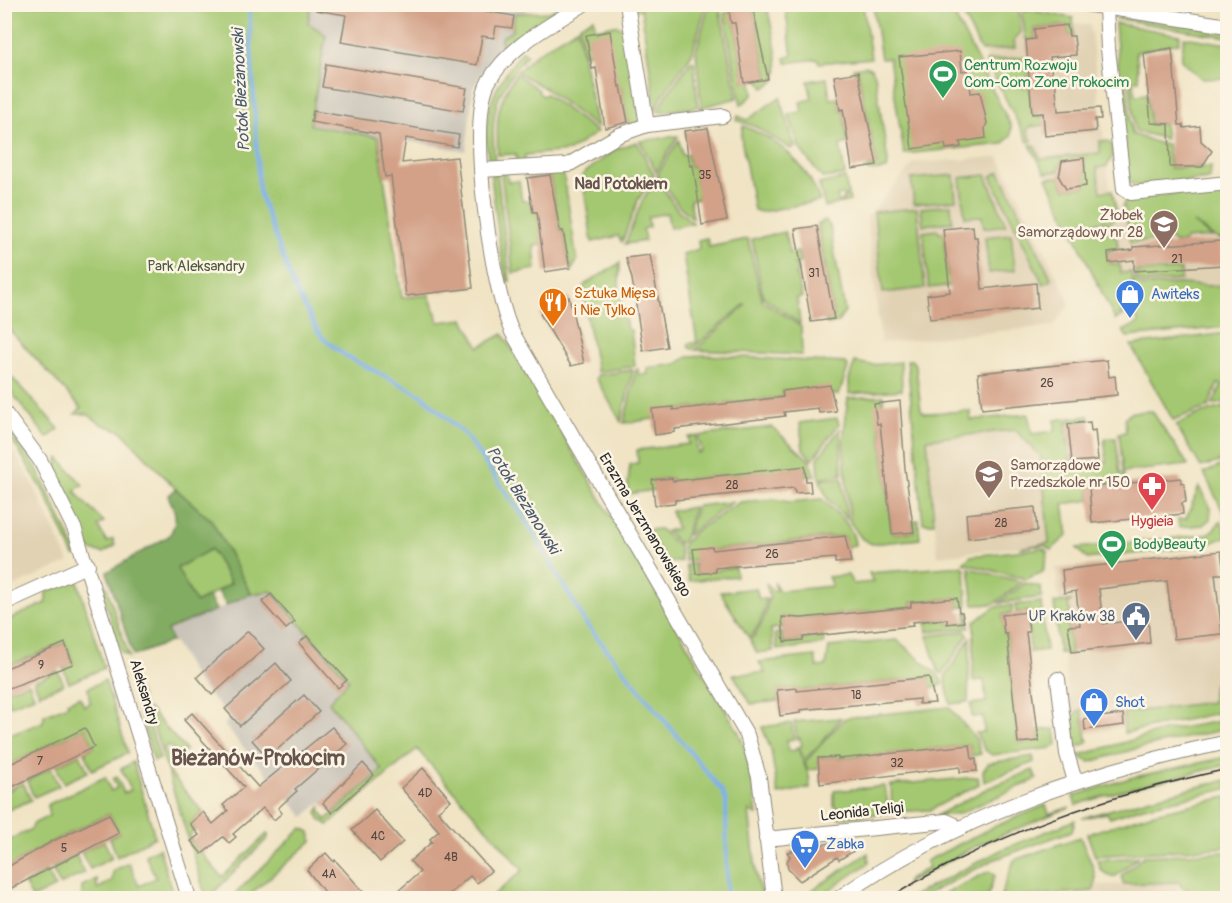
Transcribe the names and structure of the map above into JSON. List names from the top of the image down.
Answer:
{
  "streets": {
    "street": ["Erazma Jerzmanowskiego", "Aleksandry", "Leonida Teligi"]
  },
  "crossings": [
    ["Erazma Jerzmanowskiego", "Leonida Teligi"]
  ],
  "districts": ["Nad Potokiem", "Bieżanów-Prokocim"],
  "water": ["Potok Bieżanowski"],
  "parks": ["Park Aleksandry"],
  "places": {
    "sports": ["Centrum Rozwoju Com-Com Zone Prokocim", "BodyBeauty"],
    "school or university": ["Żłobek Samorządowy nr 28", "Samorządowe Przedszkole nr 150"],
    "shop": ["Awiteks", "Shot"],
    "restaurant": ["Sztuka Mięsa i Nie Tylko"],
    "pharmacy": ["Hygieia"],
    "public building": ["UP Kraków 38"],
    "supermarket": ["Żabka"]
  },
  "house_numbers": [
    "35",
    "21",
    "31",
    "26",
    "28",
    "28",
    "26",
    "9",
    "18",
    "7",
    "32",
    "4D",
    "4C",
    "5",
    "4B",
    "4A"
  ]
}
